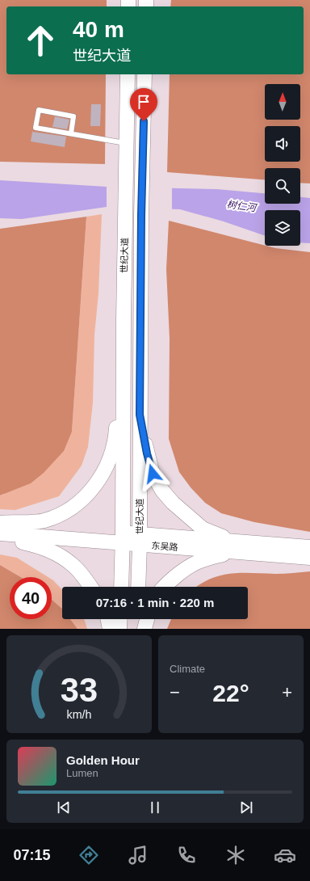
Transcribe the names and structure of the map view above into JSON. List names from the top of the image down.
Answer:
{
  "streets": {
    "street": ["世纪大道", "东吴路"]
  },
  "crossings": [
    ["世纪大道", "东吴路"]
  ],
  "water": ["树仁河"],
  "north": "top",
  "page": {
    "turn": ["40 m", "世纪大道"],
    "limit": "40",
    "trip": "07:16 · 1 min · 220 m",
    "tile": "Climate",
    "heat": ["−", "22°", "+"],
    "song": ["Golden Hour", "Lumen"],
    "tabs": "07:15",
    "gauge": ["33", "km/h"]
  }
}
